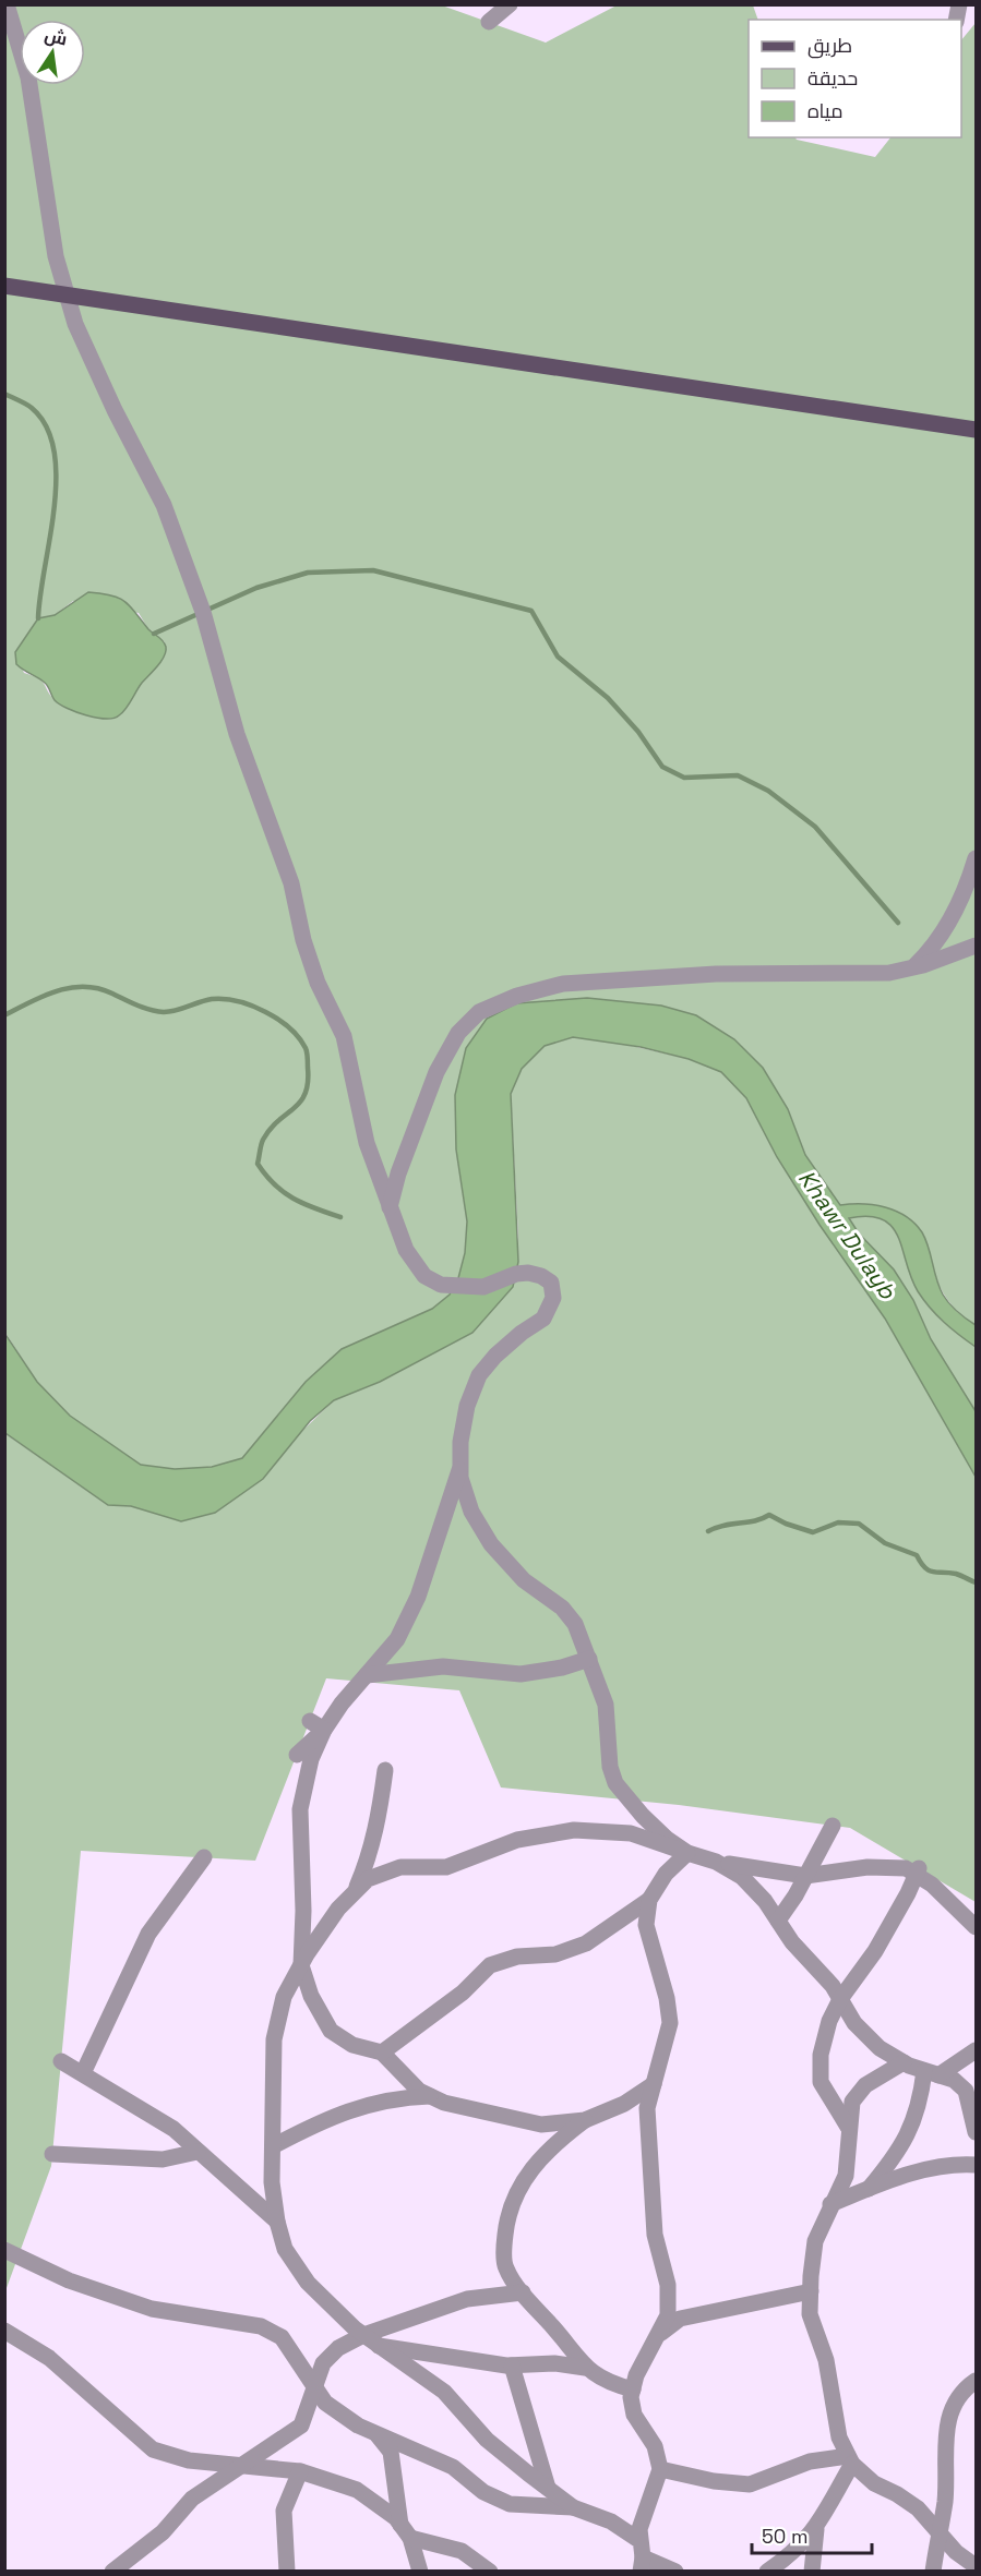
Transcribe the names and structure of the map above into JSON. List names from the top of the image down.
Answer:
{
  "water": ["Khawr Dulayb"],
  "legend": ["طريق", "حديقة", "مياه"],
  "scale_bar": "50 m",
  "north": "top"
}
